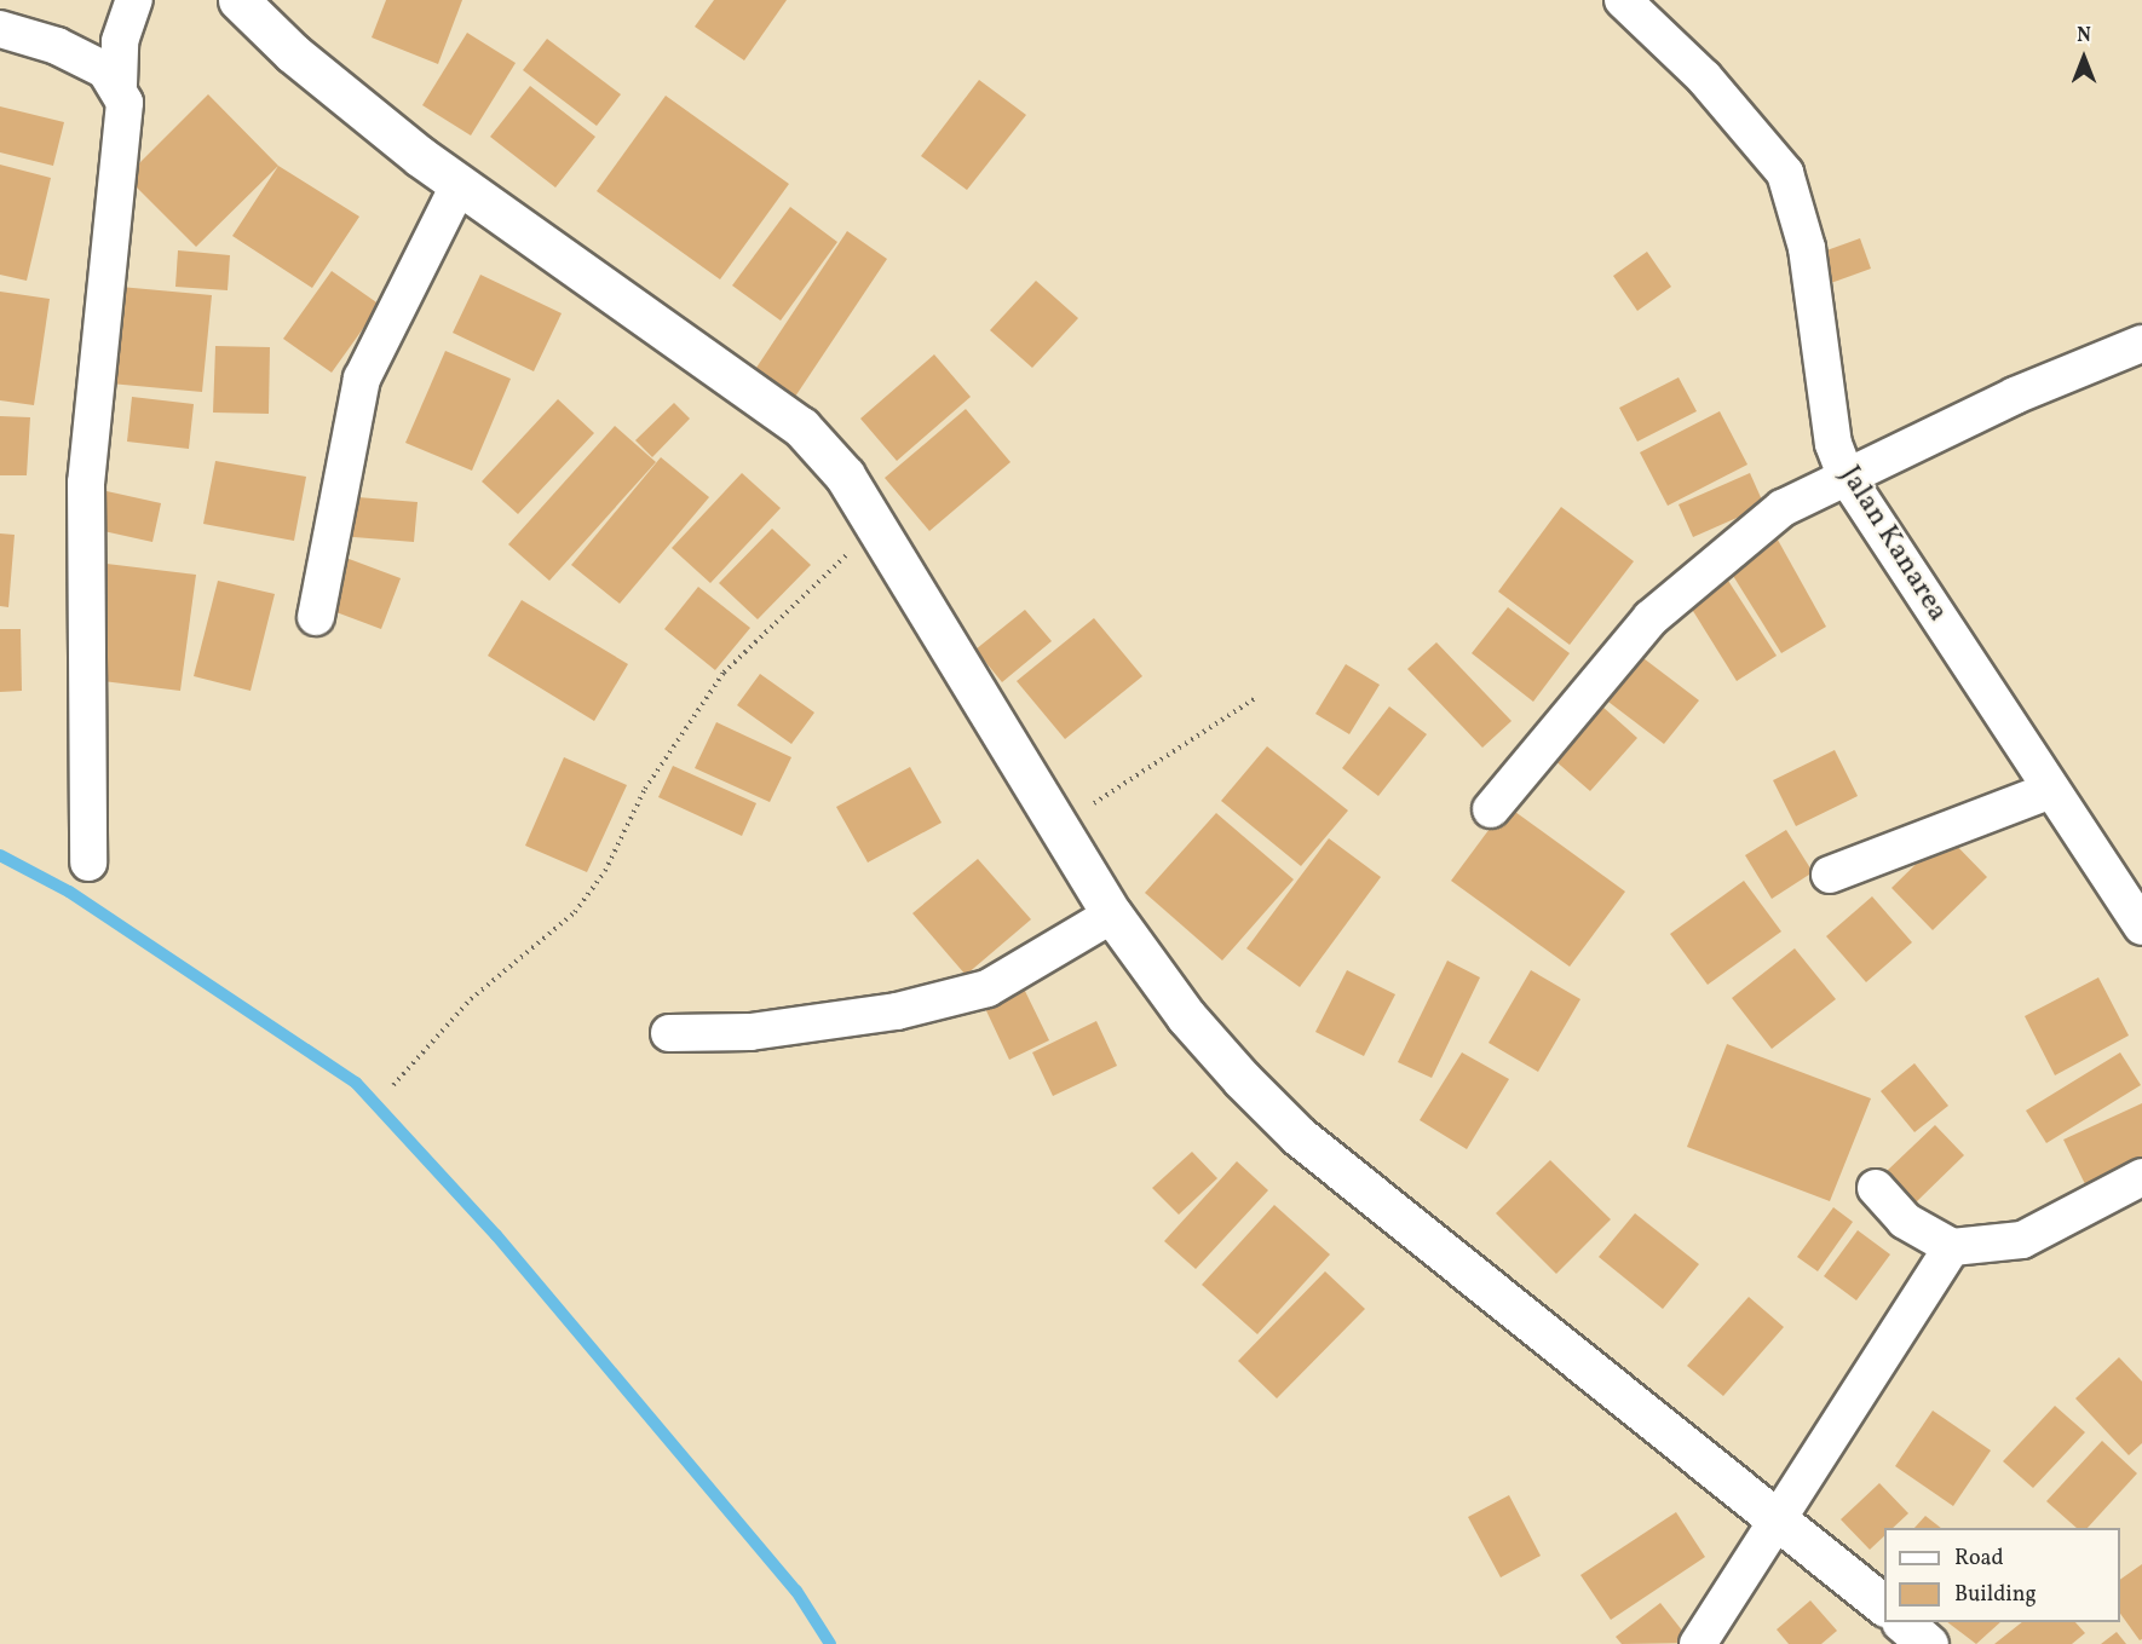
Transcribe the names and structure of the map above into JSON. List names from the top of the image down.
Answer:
{
  "streets": {
    "street": ["Jalan Kanarea"]
  },
  "legend": ["Road", "Building"],
  "north": "top"
}
